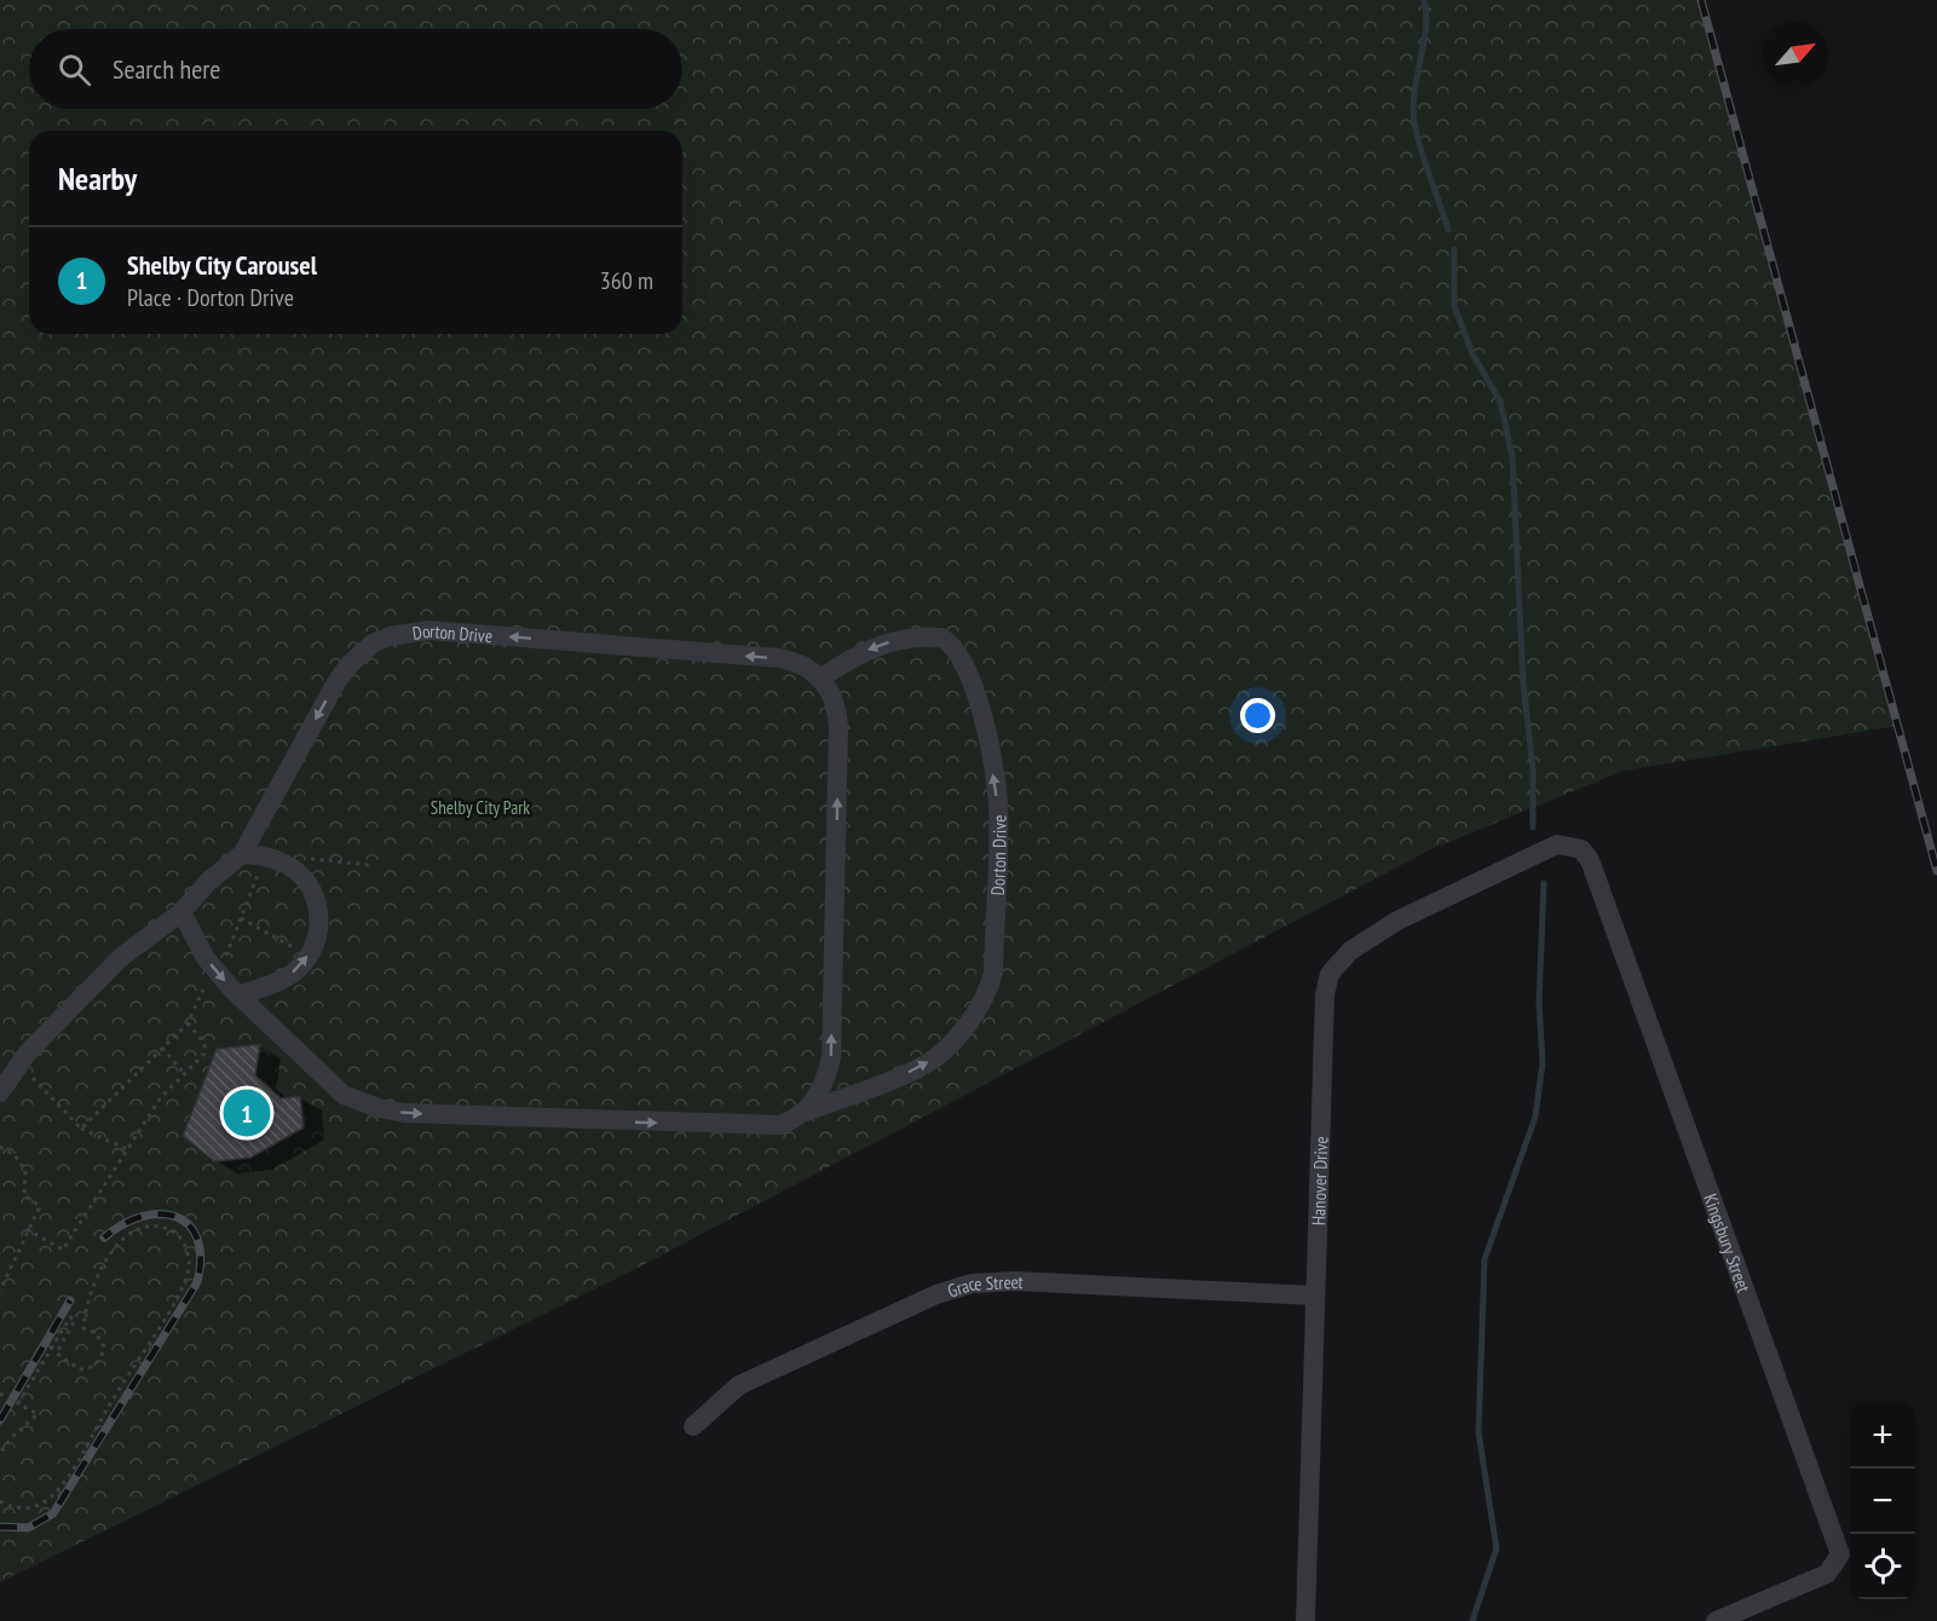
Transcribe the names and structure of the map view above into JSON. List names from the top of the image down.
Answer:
{
  "streets": {
    "street": [
      "Dorton Drive",
      "Hanover Drive",
      "Kingsbury Street",
      "Grace Street"
    ]
  },
  "crossings": [
    ["Hanover Drive", "Kingsbury Street"],
    ["Hanover Drive", "Grace Street"]
  ],
  "parks": ["Shelby City Park"],
  "north": "top right",
  "page": {
    "search": "Search here",
    "heading": "Nearby",
    "list": [
      {
        "mark": "1",
        "name": "Shelby City Carousel",
        "note": "Place · Dorton Drive",
        "value": "360 m"
      }
    ],
    "pins": "1",
    "map_buttons": ["+", "−"]
  }
}
